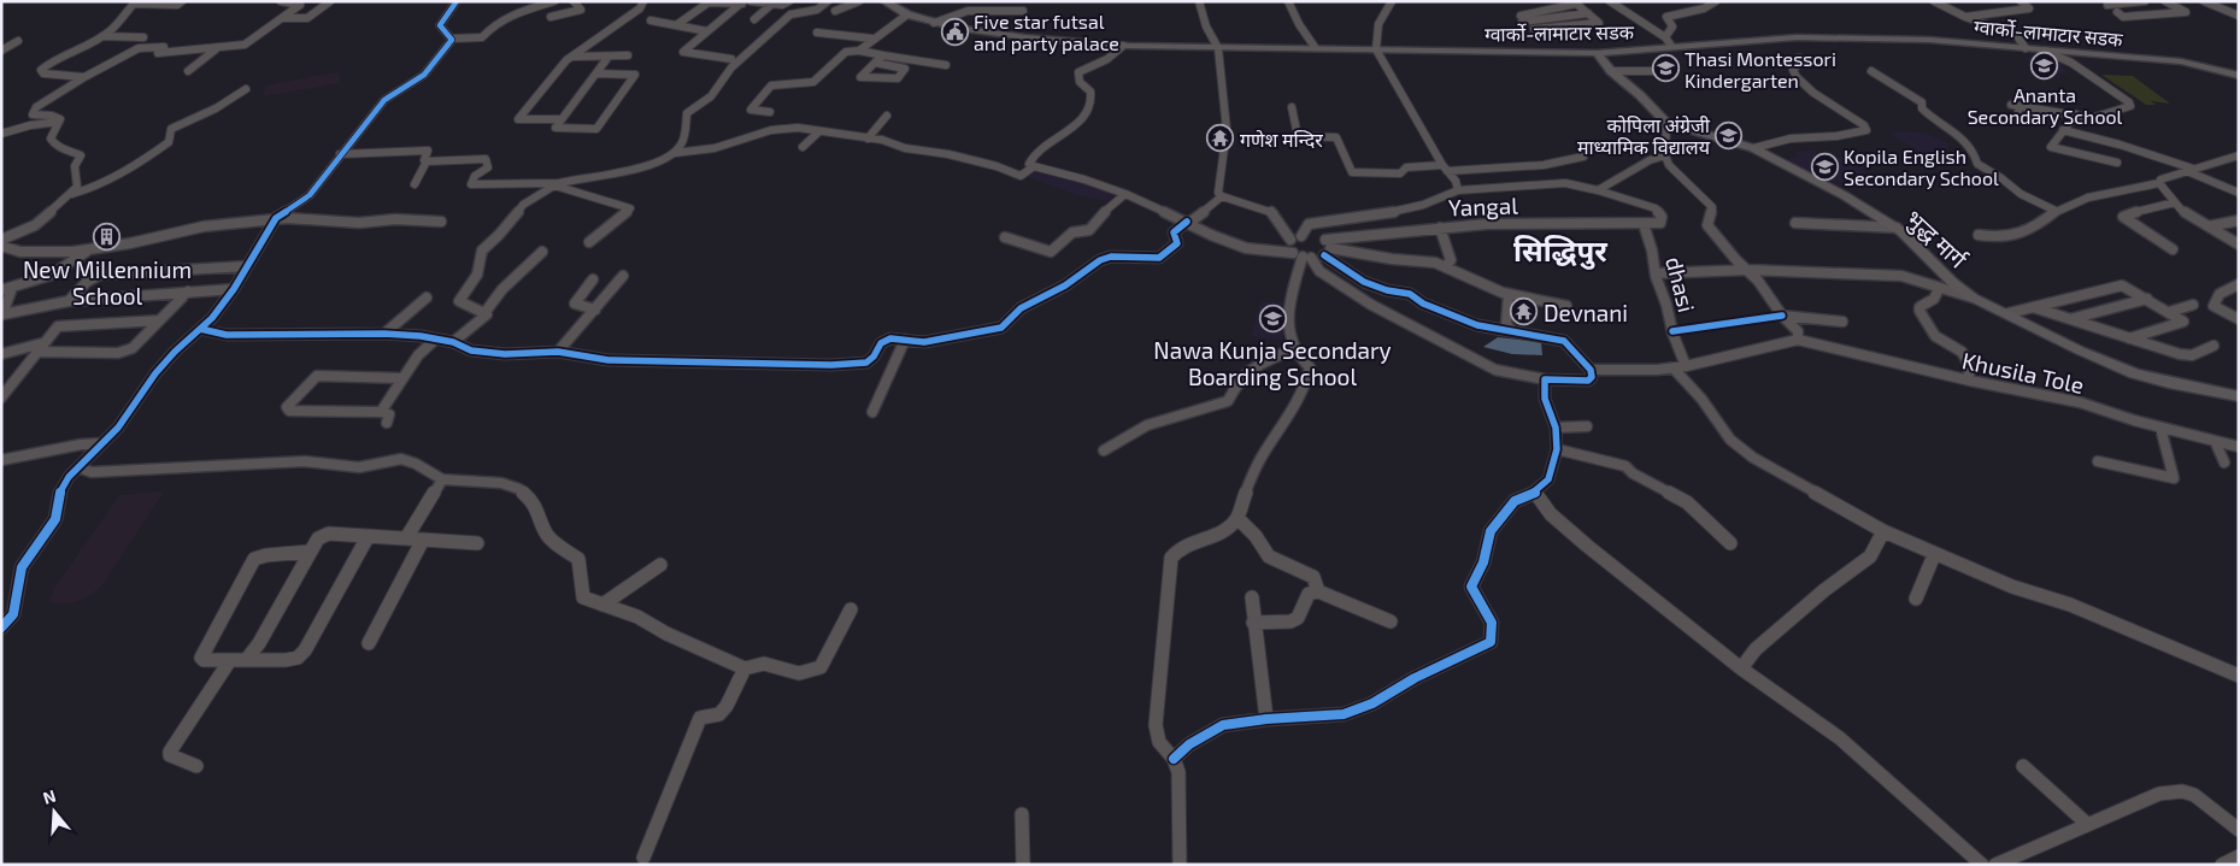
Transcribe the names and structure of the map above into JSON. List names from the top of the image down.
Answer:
{
  "streets": {
    "main road": ["ग्वार्को-लामाटार सडक", "भुद्ध मार्ग"],
    "street": ["Yangal", "dhasi", "Khusila Tole"]
  },
  "crossings": [
    ["Yangal", "dhasi"]
  ],
  "districts": ["सिद्धिपुर"],
  "places": {
    "public building": ["Five star futsal and party palace"],
    "school or university": [
      "Ananta Secondary School",
      "Thasi Montessori Kindergarten",
      "कोपिला अंग्रेजी माध्यामिक विद्यालय",
      "Kopila English Secondary School",
      "Nawa Kunja Secondary Boarding School"
    ],
    "temple": ["गणेश मन्दिर", "Devnani"],
    "building": ["New Millennium School"]
  },
  "north": "top"
}
